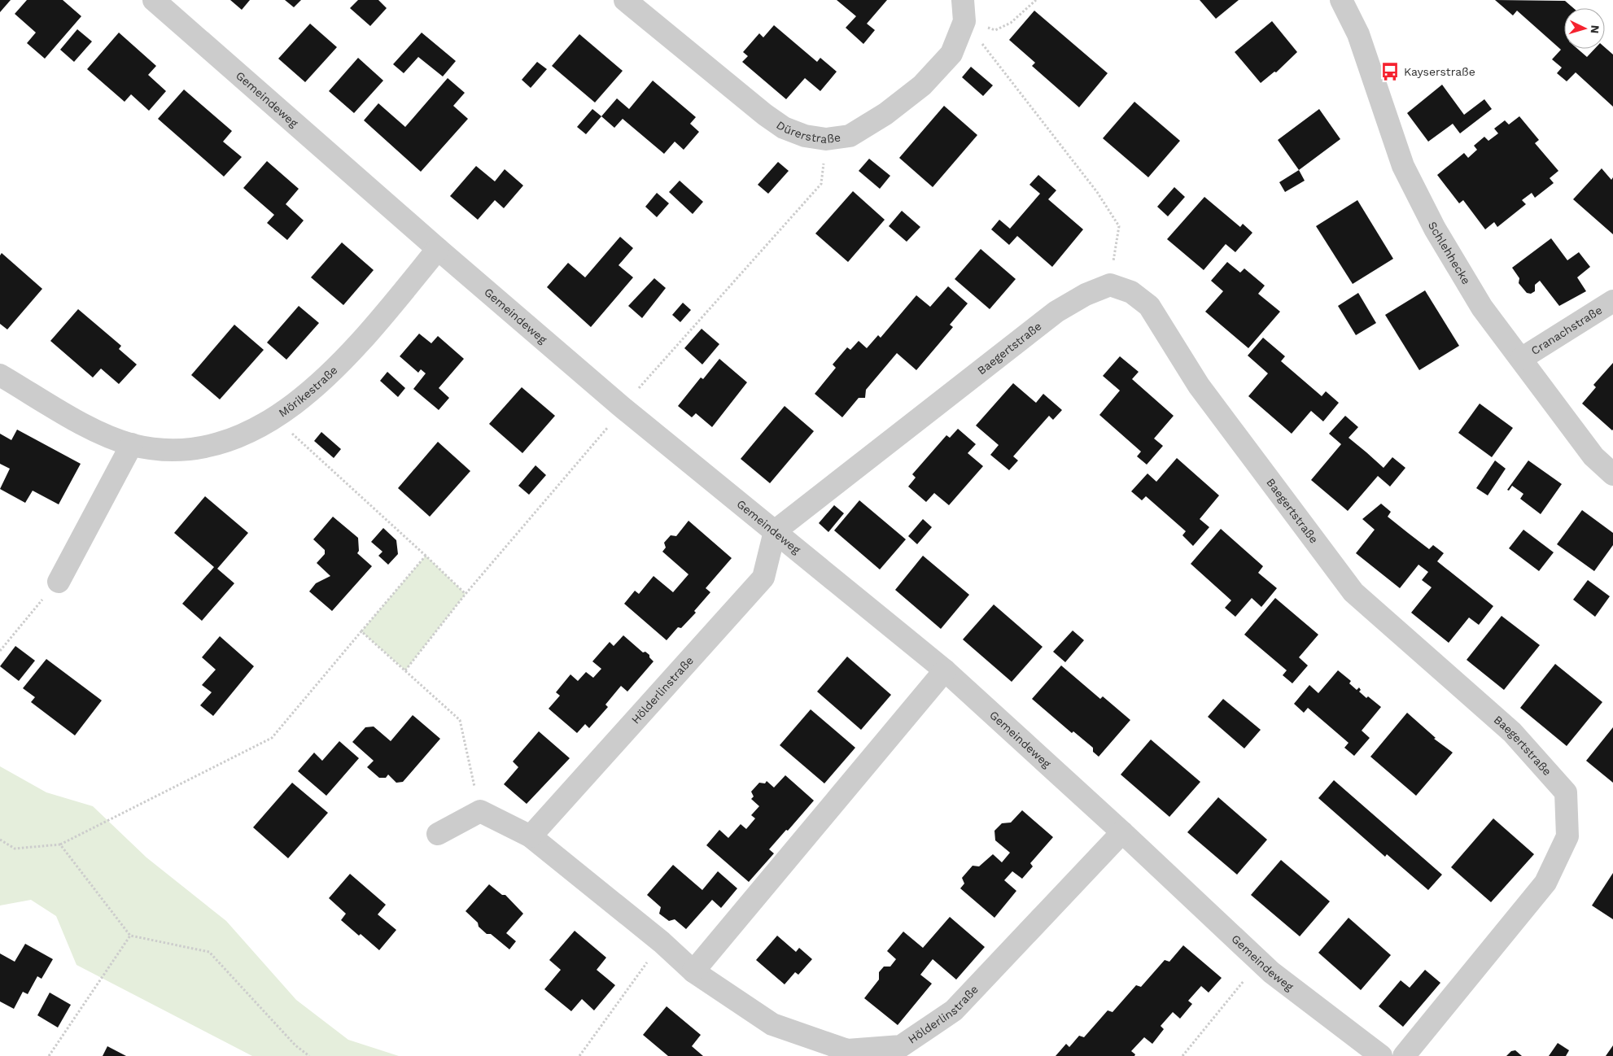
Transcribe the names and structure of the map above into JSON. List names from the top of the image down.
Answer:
{
  "streets": {
    "street": [
      "Gemeindeweg",
      "Dürerstraße",
      "Schlehhecke",
      "Cranachstraße",
      "Baegertstraße",
      "Mörikestraße",
      "Hölderlinstraße"
    ]
  },
  "crossings": [
    ["Gemeindeweg", "Baegertstraße"],
    ["Gemeindeweg", "Mörikestraße"],
    ["Gemeindeweg", "Hölderlinstraße"],
    ["Schlehhecke", "Cranachstraße"],
    ["Baegertstraße", "Hölderlinstraße"]
  ],
  "places": {
    "bus stop": ["Kayserstraße"]
  },
  "north": "right"
}
